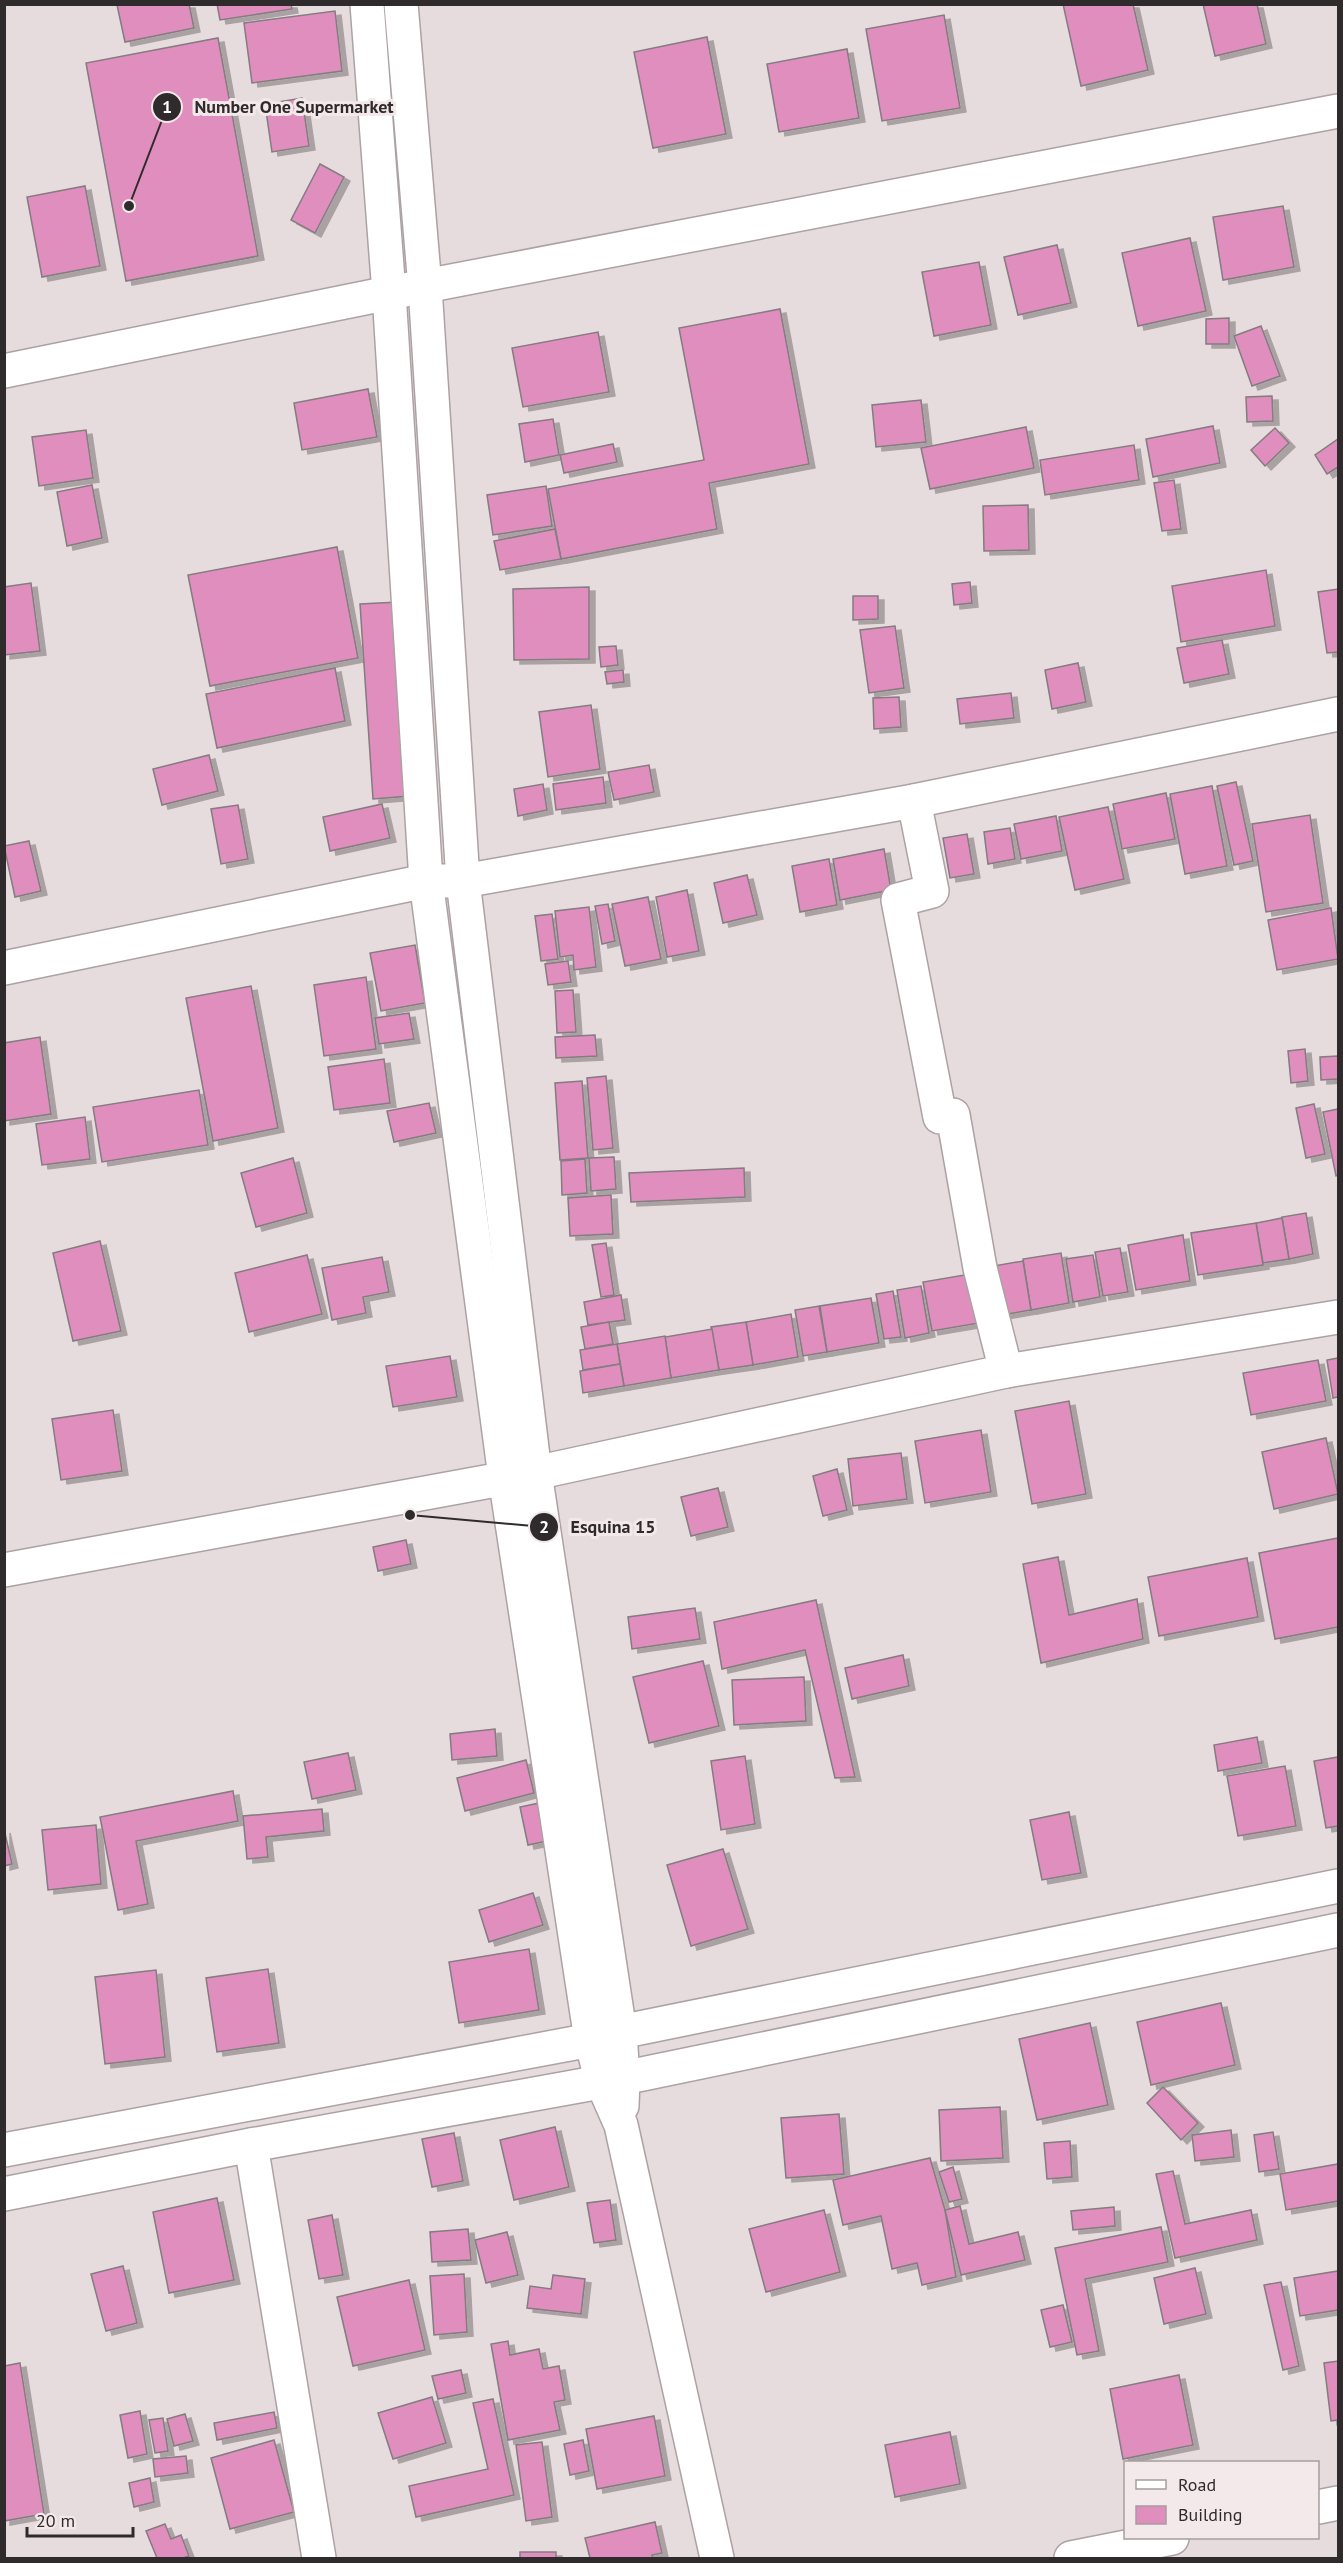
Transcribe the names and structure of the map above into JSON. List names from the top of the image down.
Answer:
{
  "places": ["Number One Supermarket", "Esquina 15"],
  "legend": ["Road", "Building"],
  "scale_bar": "20 m"
}
